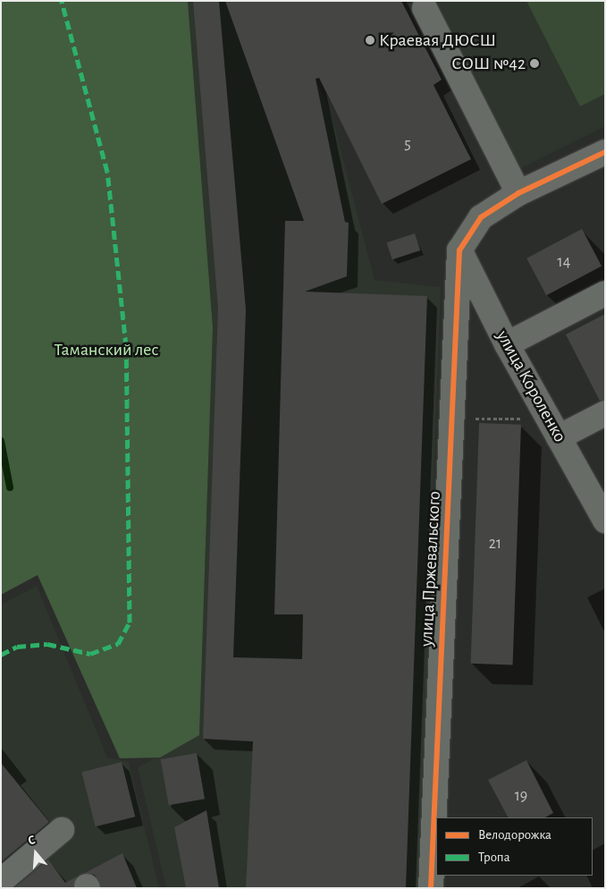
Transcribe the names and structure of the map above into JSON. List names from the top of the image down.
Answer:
{
  "streets": {
    "street": ["улица Короленко", "улица Пржевальского"]
  },
  "crossings": [
    ["улица Короленко", "улица Пржевальского"]
  ],
  "parks": ["Таманский лес"],
  "places": ["Краевая ДЮСШ", "СОШ №42"],
  "house_numbers": [
    "5",
    "14",
    "21",
    "19"
  ],
  "legend": ["Велодорожка", "Тропа"],
  "north": "top"
}
